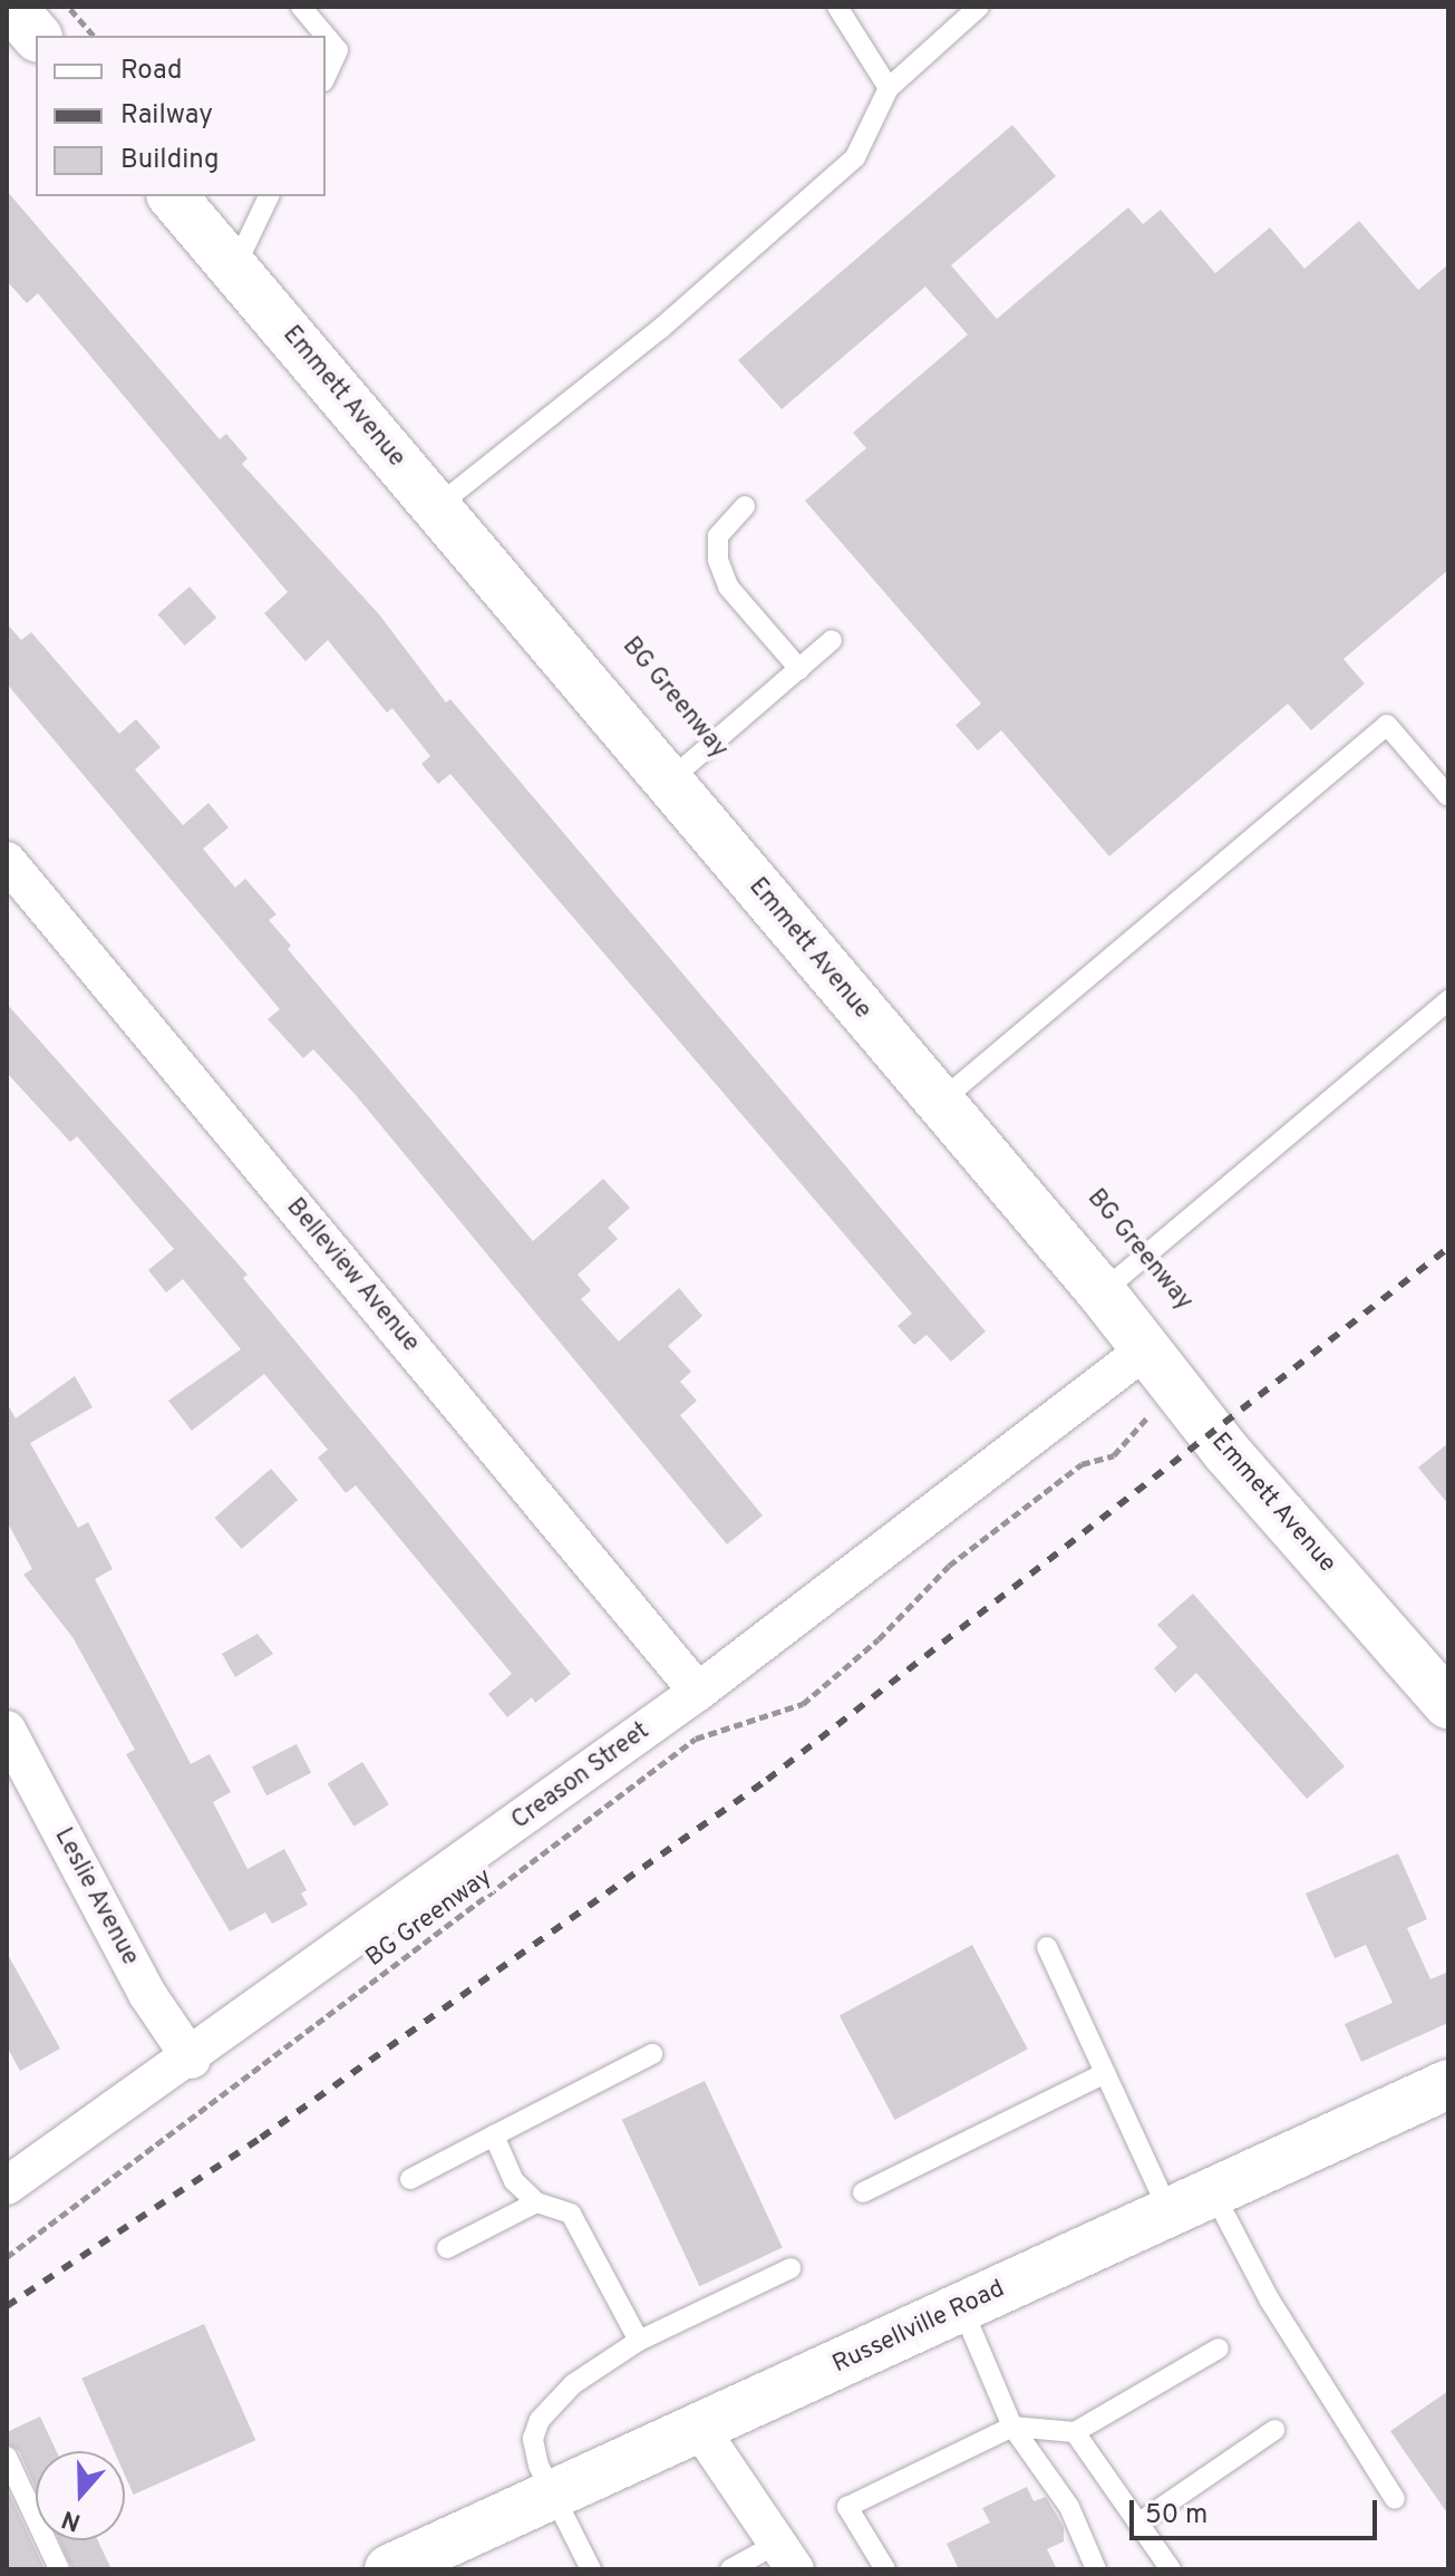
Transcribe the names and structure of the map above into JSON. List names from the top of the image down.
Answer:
{
  "streets": {
    "street": [
      "Emmett Avenue",
      "Belleview Avenue",
      "Creason Street",
      "Leslie Avenue",
      "Russellville Road"
    ],
    "path": ["BG Greenway"]
  },
  "crossings": [
    ["Emmett Avenue", "BG Greenway"],
    ["Emmett Avenue", "Creason Street"],
    ["BG Greenway", "Creason Street"],
    ["Belleview Avenue", "Creason Street"],
    ["Creason Street", "Leslie Avenue"]
  ],
  "legend": ["Road", "Railway", "Building"],
  "scale_bar": "50 m",
  "north": "bottom"
}
